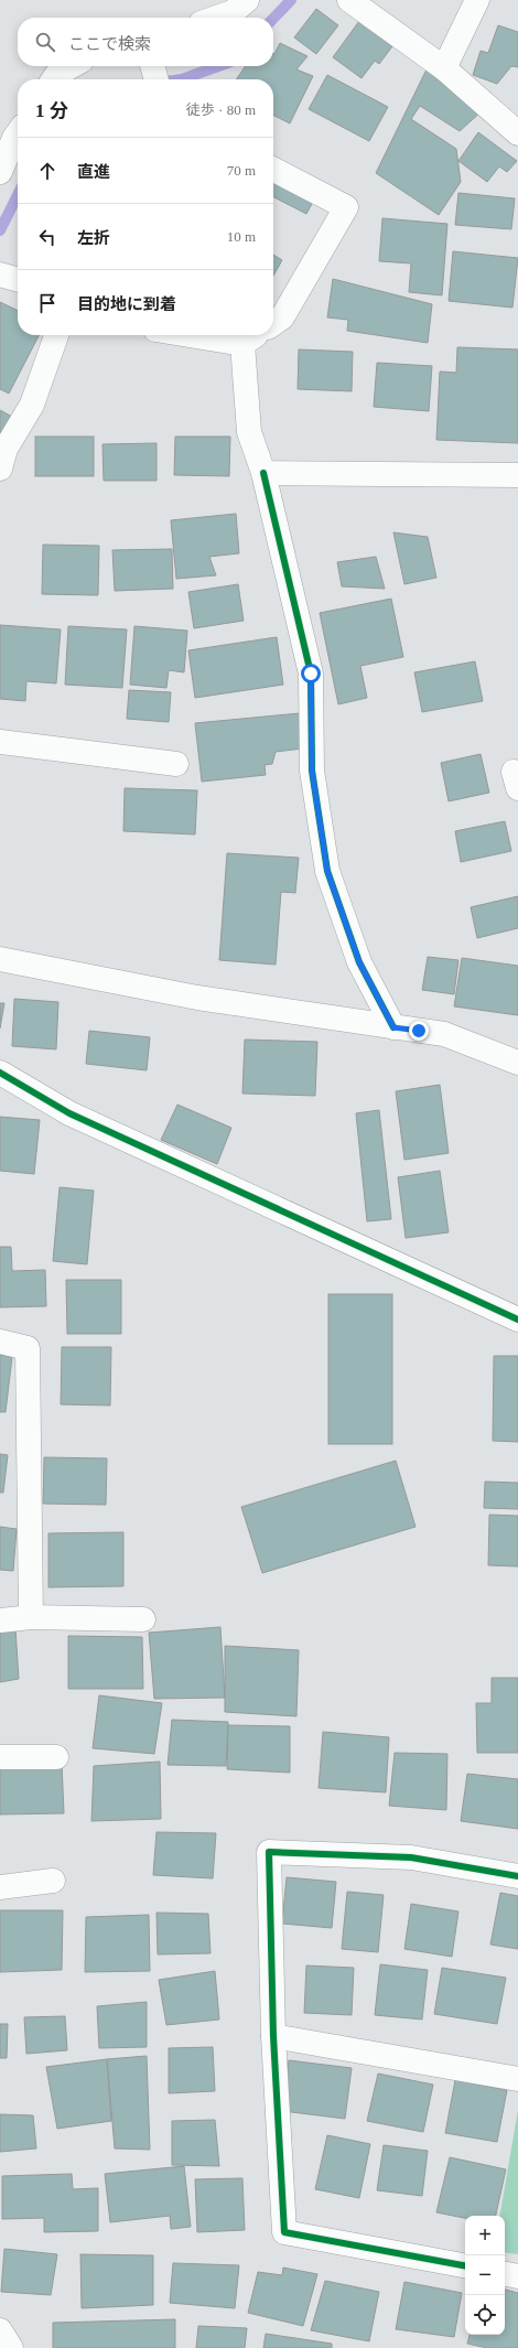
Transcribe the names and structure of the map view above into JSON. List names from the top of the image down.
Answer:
{
  "page": {
    "search": "ここで検索",
    "heading": ["1 分", "徒歩 · 80 m"],
    "list": [
      ["直進", "70 m"],
      ["左折", "10 m"],
      "目的地に到着"
    ],
    "map_buttons": ["+", "−"]
  }
}
